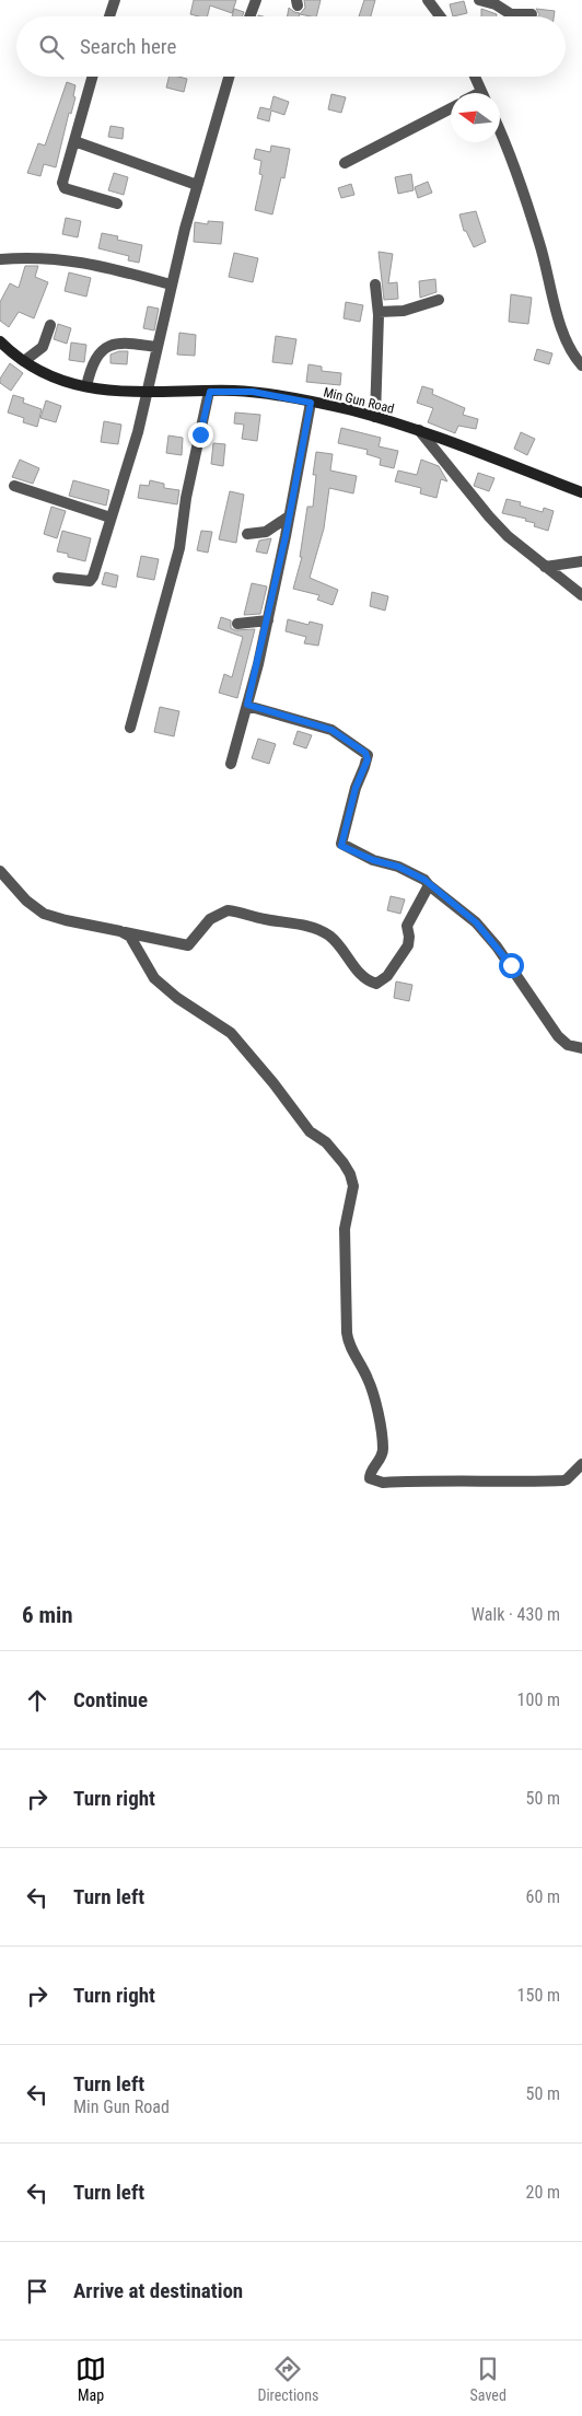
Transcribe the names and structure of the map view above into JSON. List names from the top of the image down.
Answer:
{
  "streets": {
    "street": ["Min Gun Road"]
  },
  "north": "left",
  "page": {
    "search": "Search here",
    "heading": ["6 min", "Walk · 430 m"],
    "list": [
      ["Continue", "100 m"],
      ["Turn right", "50 m"],
      ["Turn left", "60 m"],
      ["Turn right", "150 m"],
      ["Turn left", "Min Gun Road", "50 m"],
      ["Turn left", "20 m"],
      "Arrive at destination"
    ],
    "nav": ["Map", "Directions", "Saved"]
  }
}
